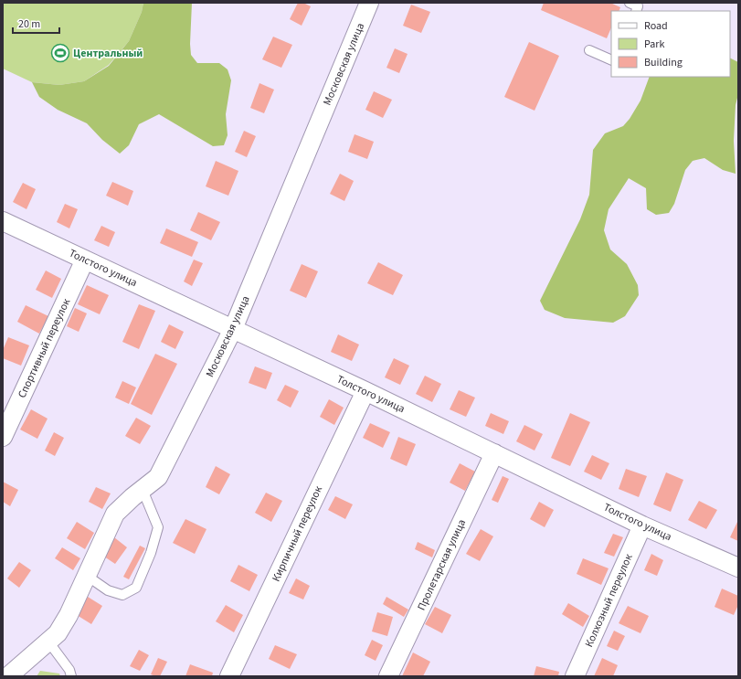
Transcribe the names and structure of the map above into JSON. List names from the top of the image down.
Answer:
{
  "streets": {
    "street": [
      "Московская улица",
      "Толстого улица",
      "Спортивный переулок",
      "Кирпичный переулок",
      "Пролетарская улица",
      "Колхозный переулок"
    ]
  },
  "crossings": [
    ["Московская улица", "Толстого улица"],
    ["Толстого улица", "Спортивный переулок"],
    ["Толстого улица", "Кирпичный переулок"],
    ["Толстого улица", "Пролетарская улица"],
    ["Толстого улица", "Колхозный переулок"]
  ],
  "places": {
    "sports": ["Центральный"]
  },
  "legend": ["Road", "Park", "Building"],
  "scale_bar": "20 m"
}
